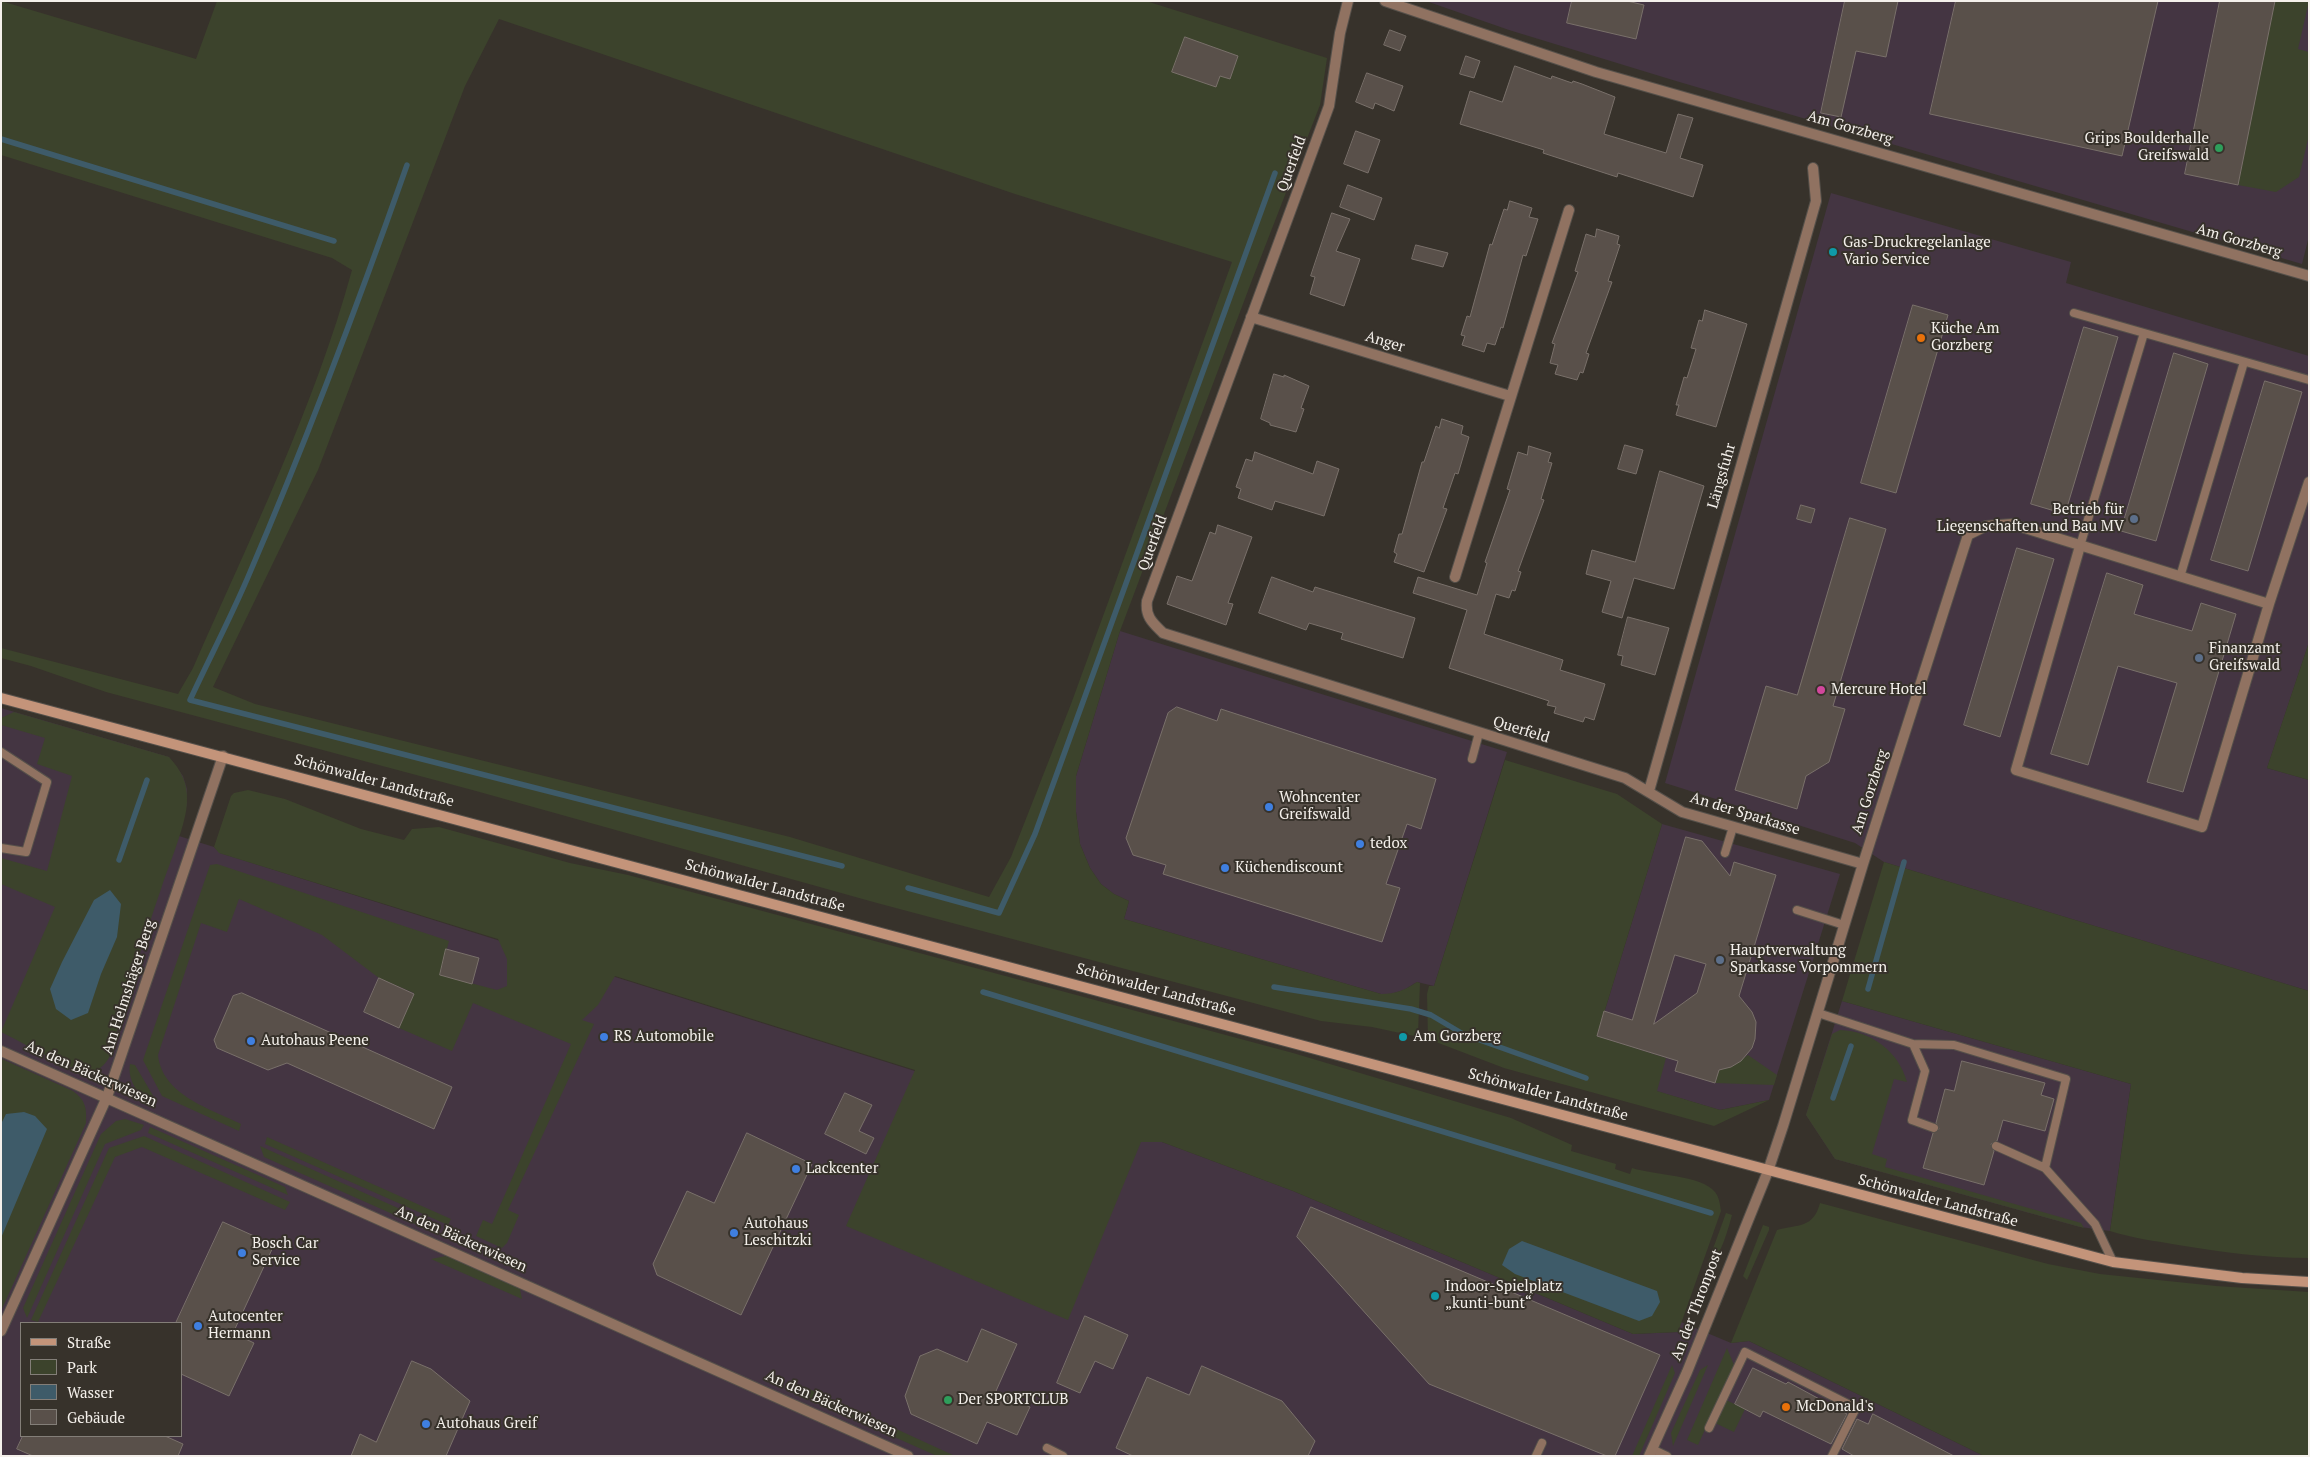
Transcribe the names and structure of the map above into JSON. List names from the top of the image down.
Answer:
{
  "streets": {
    "main road": ["Schönwalder Landstraße"],
    "street": [
      "Am Gorzberg",
      "Querfeld",
      "Anger",
      "Längsfuhr",
      "An der Sparkasse",
      "Am Helmshäger Berg",
      "An den Bäckerwiesen",
      "An der Thronpost"
    ]
  },
  "crossings": [
    ["Am Gorzberg", "Schönwalder Landstraße"],
    ["Am Gorzberg", "An der Sparkasse"],
    ["Am Gorzberg", "An der Thronpost"],
    ["Querfeld", "Anger"],
    ["Querfeld", "An der Sparkasse"],
    ["Längsfuhr", "An der Sparkasse"],
    ["Schönwalder Landstraße", "Am Helmshäger Berg"],
    ["Schönwalder Landstraße", "An der Thronpost"],
    ["Am Helmshäger Berg", "An den Bäckerwiesen"]
  ],
  "places": [
    "Grips Boulderhalle Greifswald",
    "Gas-Druckregelanlage Vario Service",
    "Küche Am Gorzberg",
    "Betrieb für Liegenschaften und Bau MV",
    "Finanzamt Greifswald",
    "Mercure Hotel",
    "Wohncenter Greifswald",
    "tedox",
    "Küchendiscount",
    "Hauptverwaltung Sparkasse Vorpommern",
    "RS Automobile",
    "Am Gorzberg",
    "Autohaus Peene",
    "Lackcenter",
    "Autohaus Leschitzki",
    "Bosch Car Service",
    "Indoor-Spielplatz „kunti-bunt“",
    "Autocenter Hermann",
    "Der SPORTCLUB",
    "McDonald's",
    "Autohaus Greif"
  ],
  "legend": [
    "Straße",
    "Park",
    "Wasser",
    "Gebäude"
  ]
}
